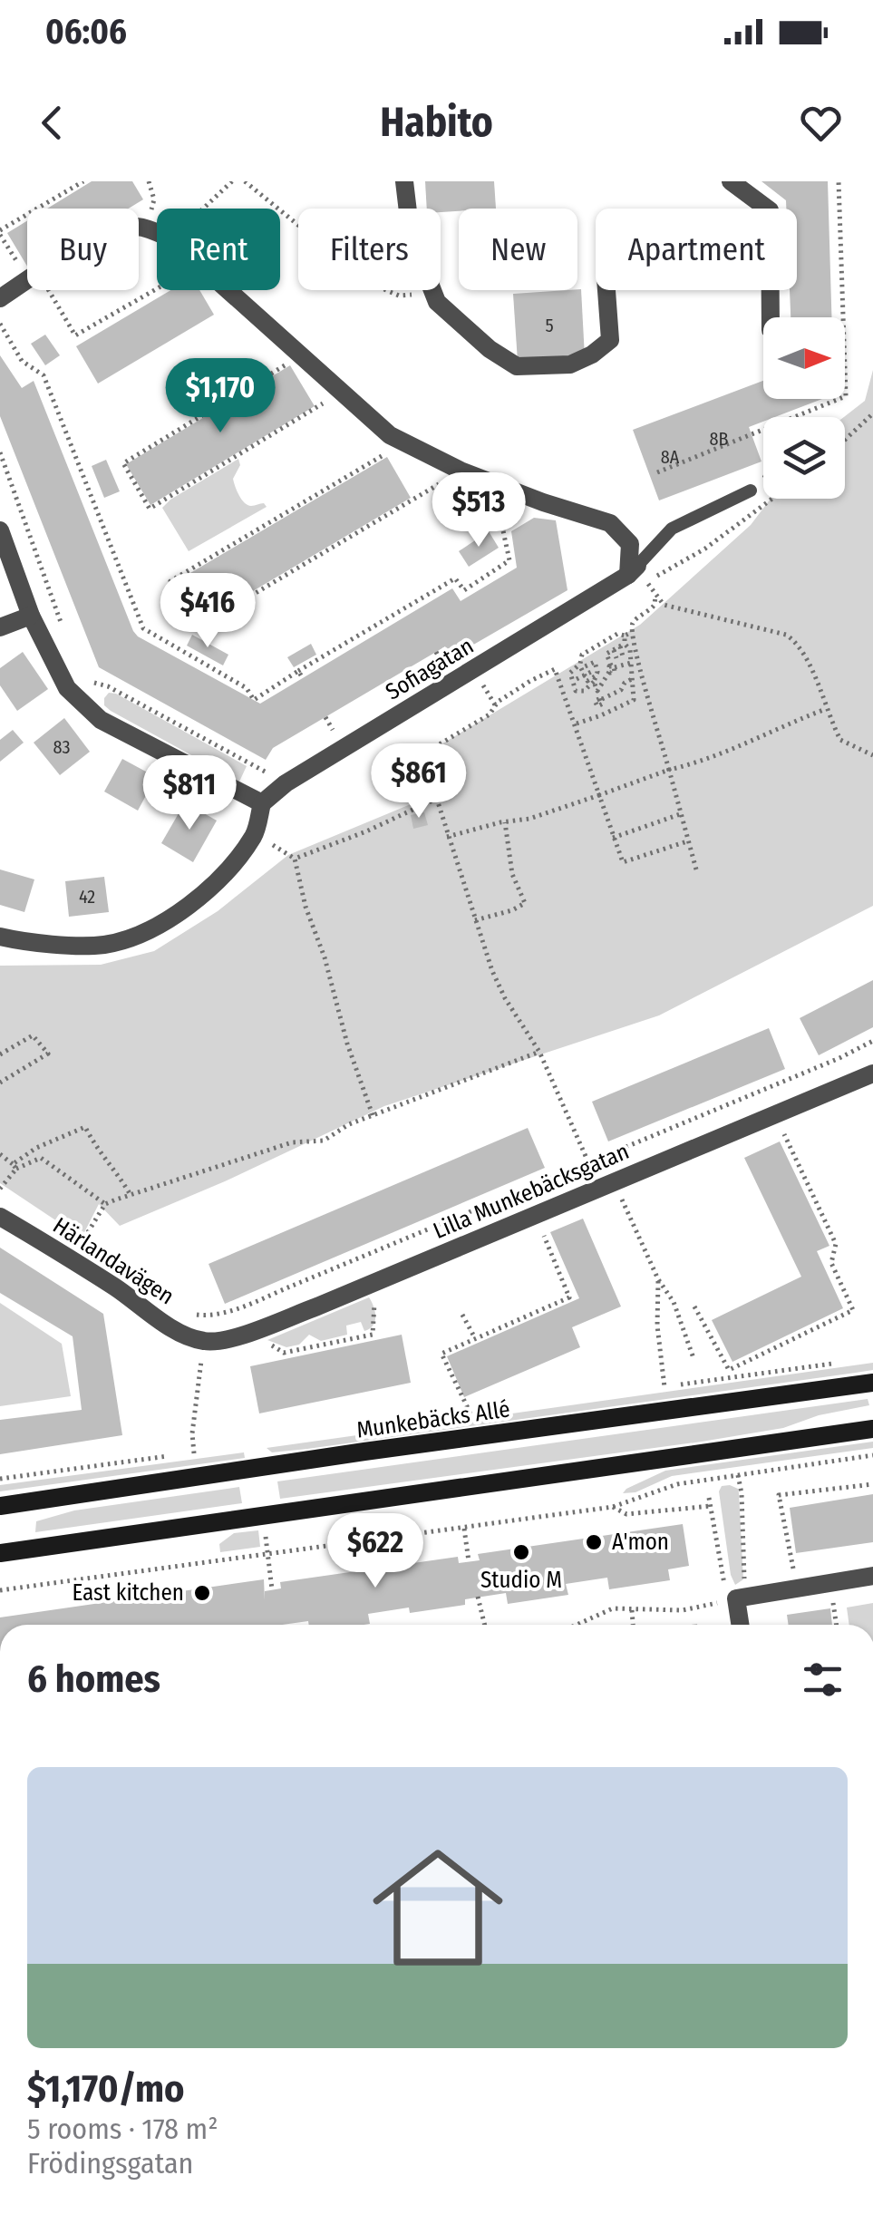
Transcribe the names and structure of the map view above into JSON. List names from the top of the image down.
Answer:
{
  "streets": {
    "street": [
      "Sofiagatan",
      "Lilla Munkebäcksgatan",
      "Härlandavägen",
      "Munkebäcks Allé"
    ]
  },
  "crossings": [
    ["Lilla Munkebäcksgatan", "Härlandavägen"]
  ],
  "places": ["A'mon", "Studio M", "East kitchen"],
  "house_numbers": [
    "5",
    "8B",
    "8A",
    "83",
    "42"
  ],
  "north": "right",
  "page": {
    "status": "06:06",
    "header": "Habito",
    "chip": [
      "Buy",
      "Rent",
      "Filters",
      "New",
      "Apartment"
    ],
    "price": [
      "$1,170",
      "$513",
      "$416",
      "$861",
      "$811",
      "$622"
    ],
    "heading": "6 homes",
    "list": [
      {
        "name": "$1,170/mo",
        "note": "5 rooms · 178 m² · Frödingsgatan"
      }
    ]
  }
}
